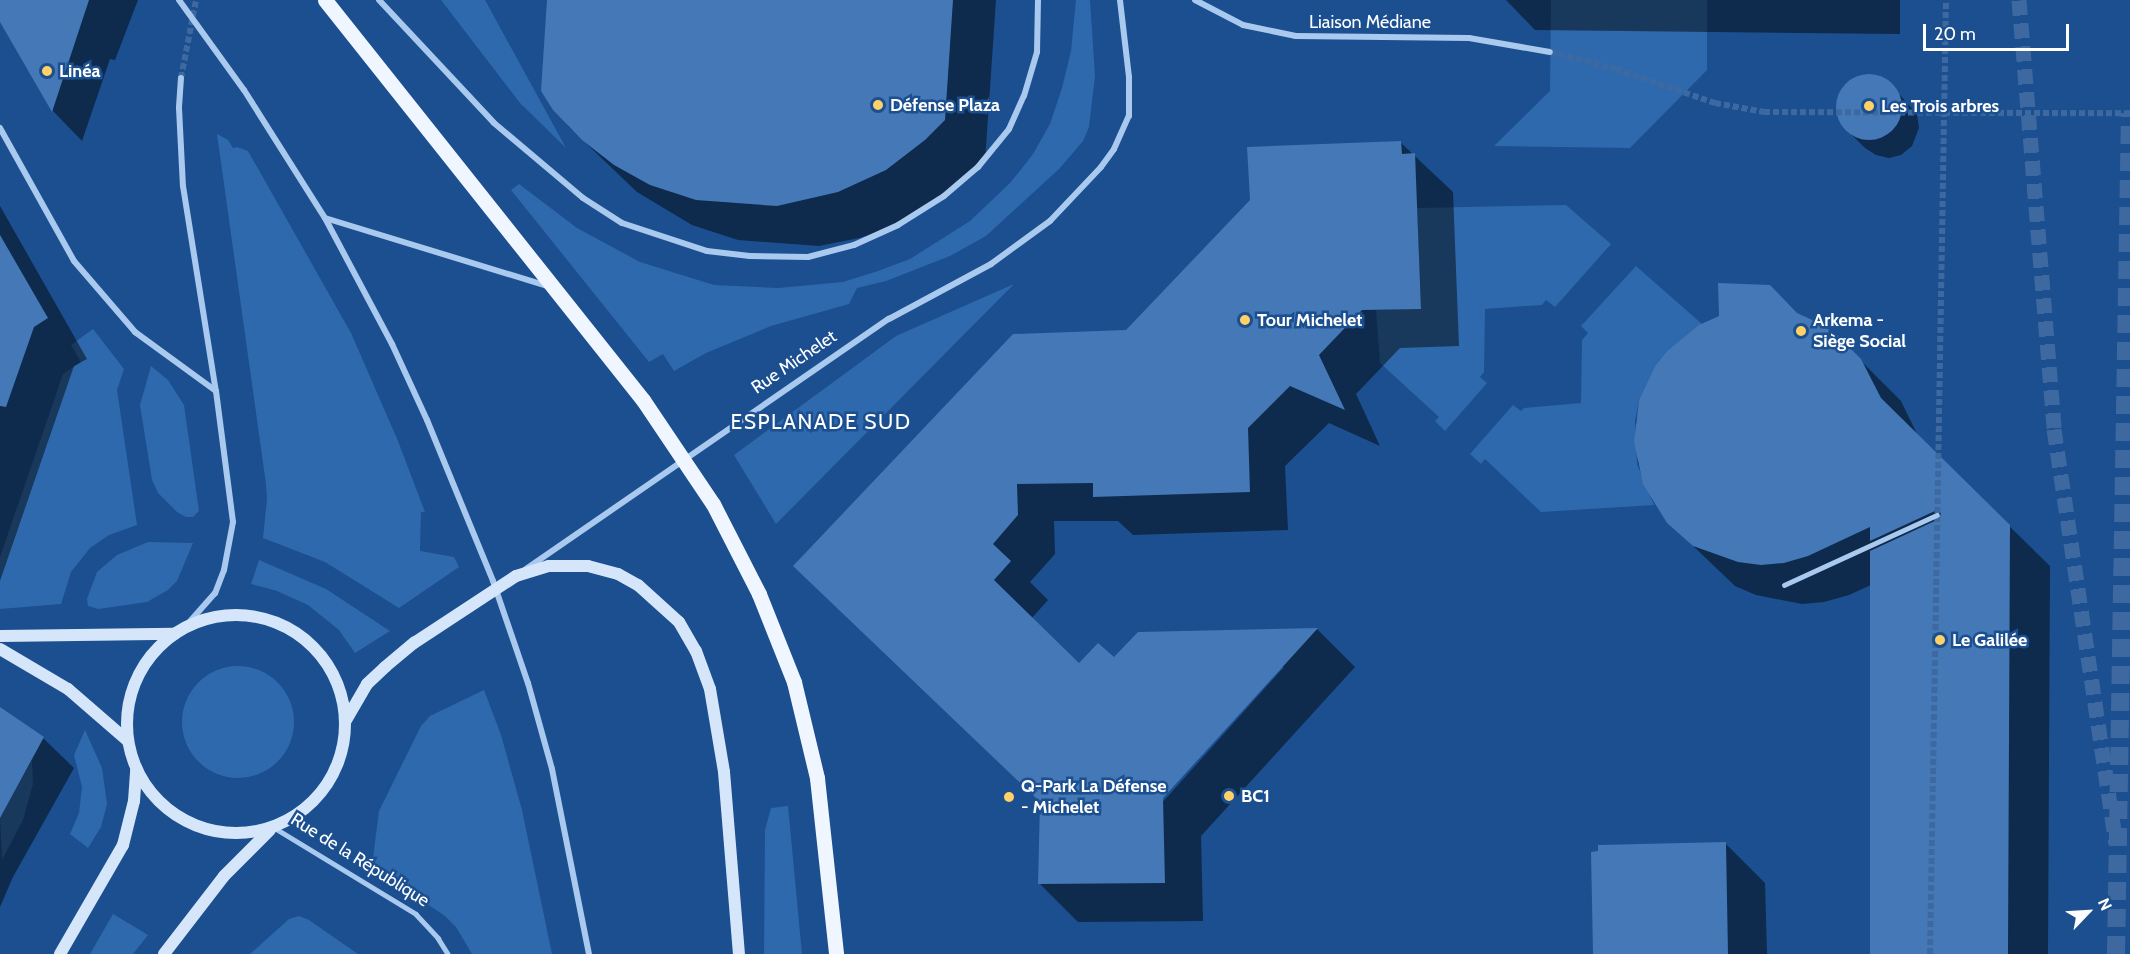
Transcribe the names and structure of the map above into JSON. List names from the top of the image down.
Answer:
{
  "streets": {
    "main road": ["Rue Michelet"],
    "street": ["Liaison Médiane"],
    "lane": ["Rue de la République"]
  },
  "districts": ["ESPLANADE SUD"],
  "places": [
    "Linéa",
    "Défense Plaza",
    "Les Trois arbres",
    "Tour Michelet",
    "Arkema - Siège Social",
    "Le Galilée",
    "BC1",
    "Q-Park La Défense - Michelet"
  ],
  "scale_bar": "20 m",
  "north": "top right"
}
